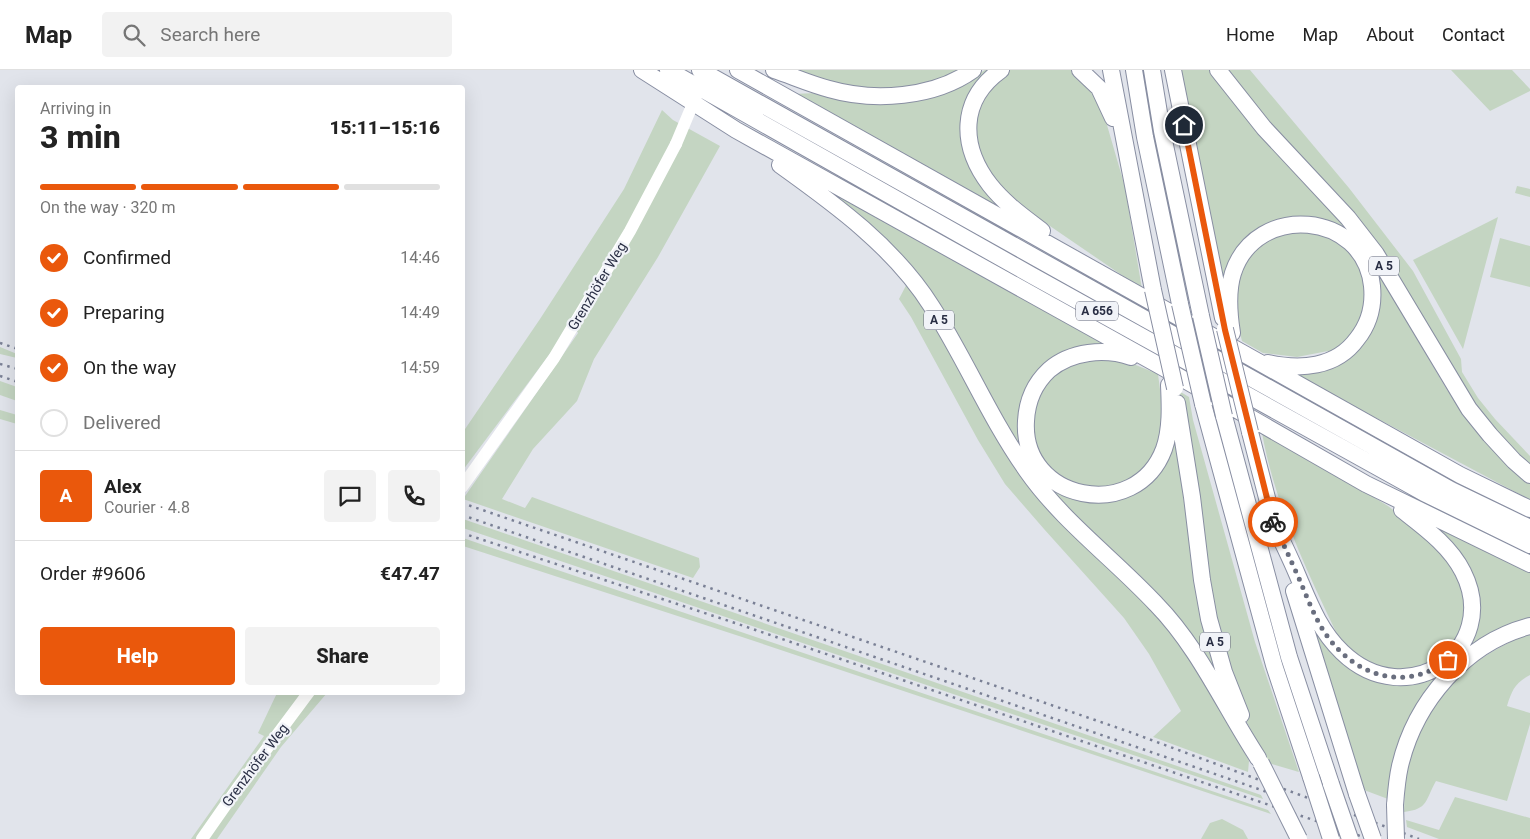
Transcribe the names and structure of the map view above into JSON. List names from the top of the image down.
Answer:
{
  "streets": {
    "highway": ["A 5", "A 656"],
    "main road": ["Grenzhöfer Weg"]
  },
  "page": {
    "header": "Map",
    "search": "Search here",
    "nav": [
      "Home",
      "Map",
      "About",
      "Contact"
    ],
    "heading": ["3 min", "Arriving in", "15:11–15:16"],
    "panel": [
      "Alex",
      "Courier · 4.8",
      "Order #9606",
      "€47.47"
    ],
    "bar": "On the way · 320 m",
    "list": [
      ["Confirmed", "14:46"],
      ["Preparing", "14:49"],
      ["On the way", "14:59"],
      "Delivered"
    ],
    "round": "A",
    "buttons": ["Help", "Share"]
  }
}
